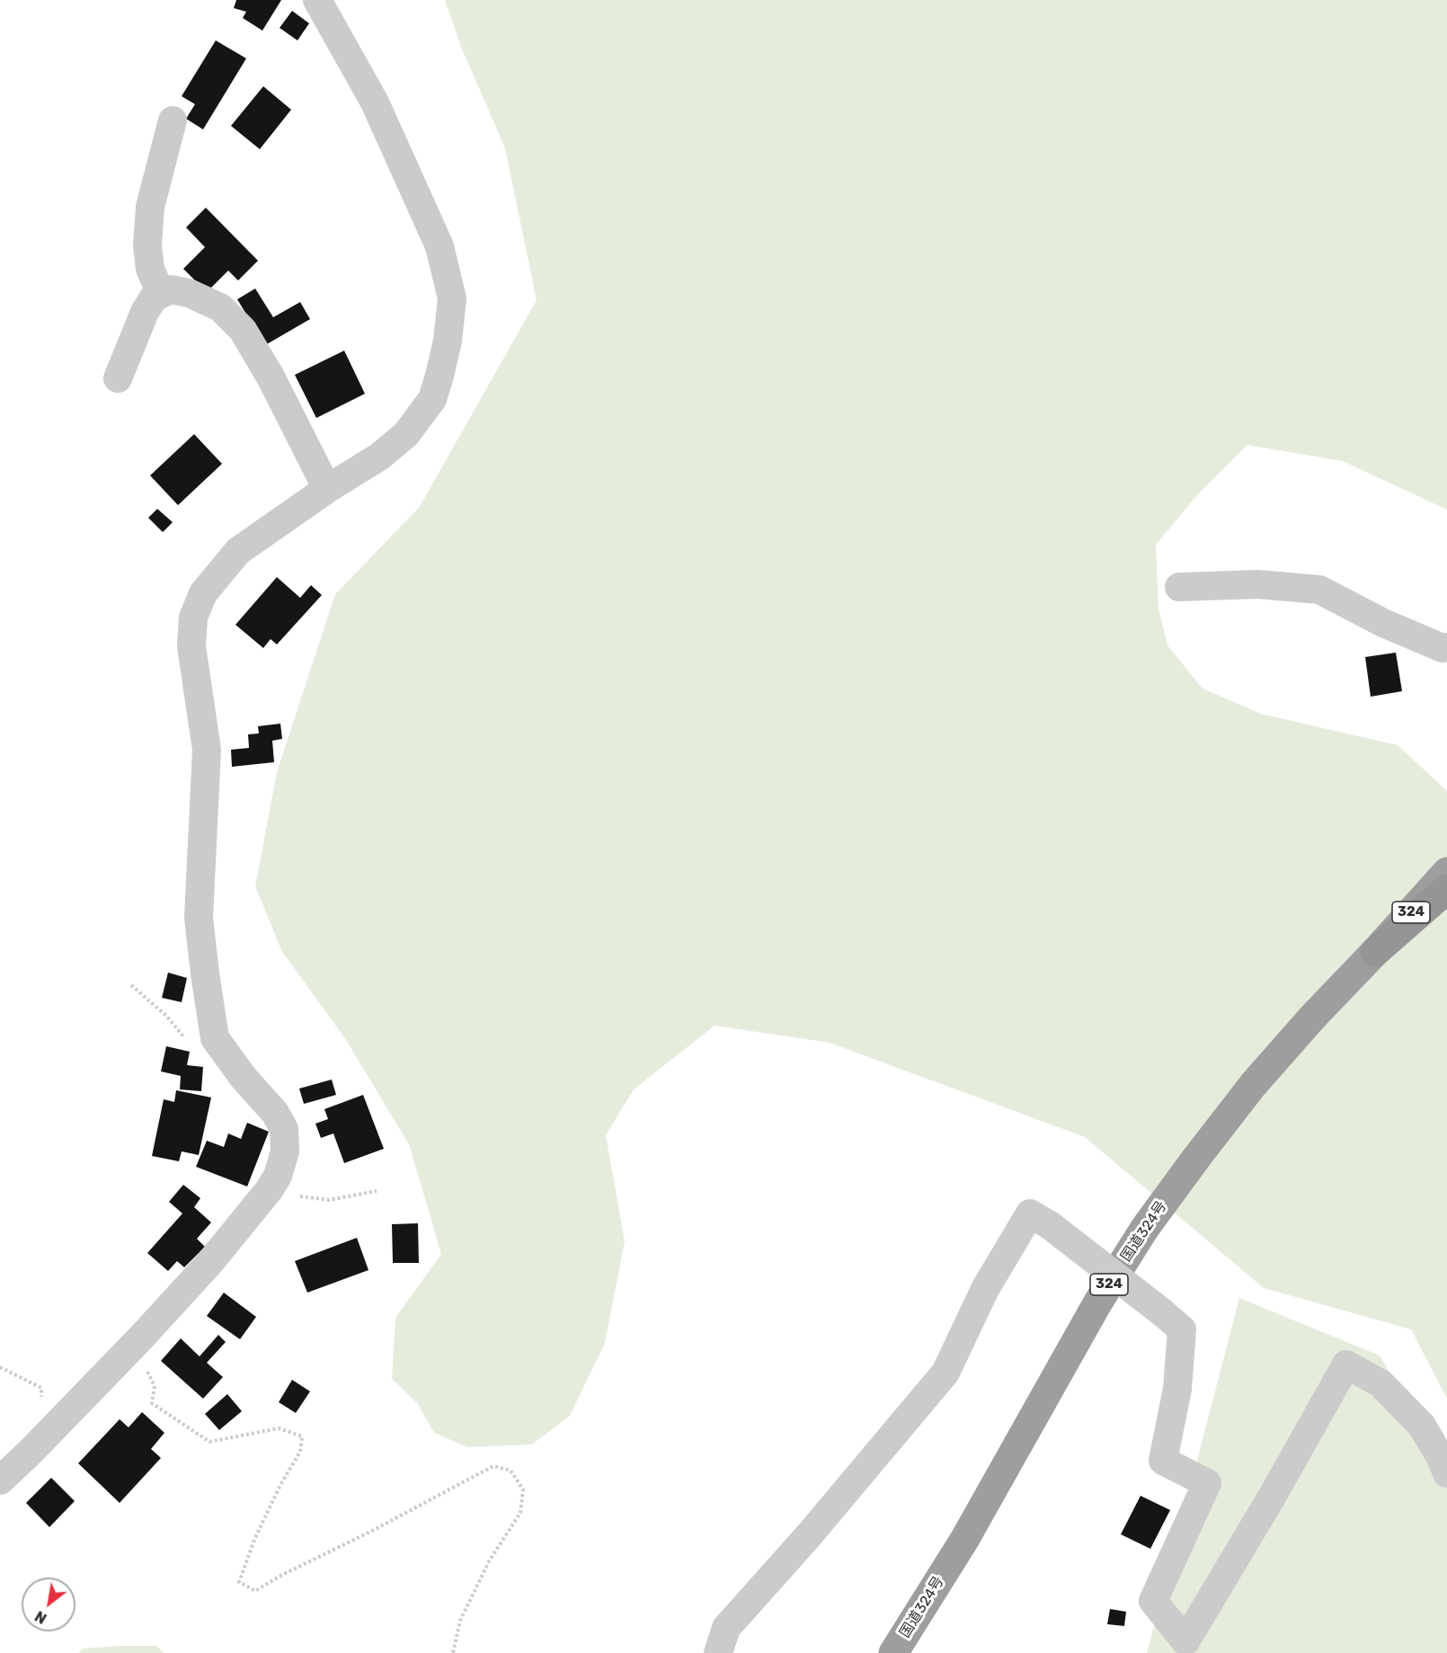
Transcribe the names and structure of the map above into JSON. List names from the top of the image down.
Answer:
{
  "streets": {
    "highway": ["324", "国道324号"]
  },
  "crossings": [
    ["324", "国道324号"]
  ],
  "north": "bottom left"
}
